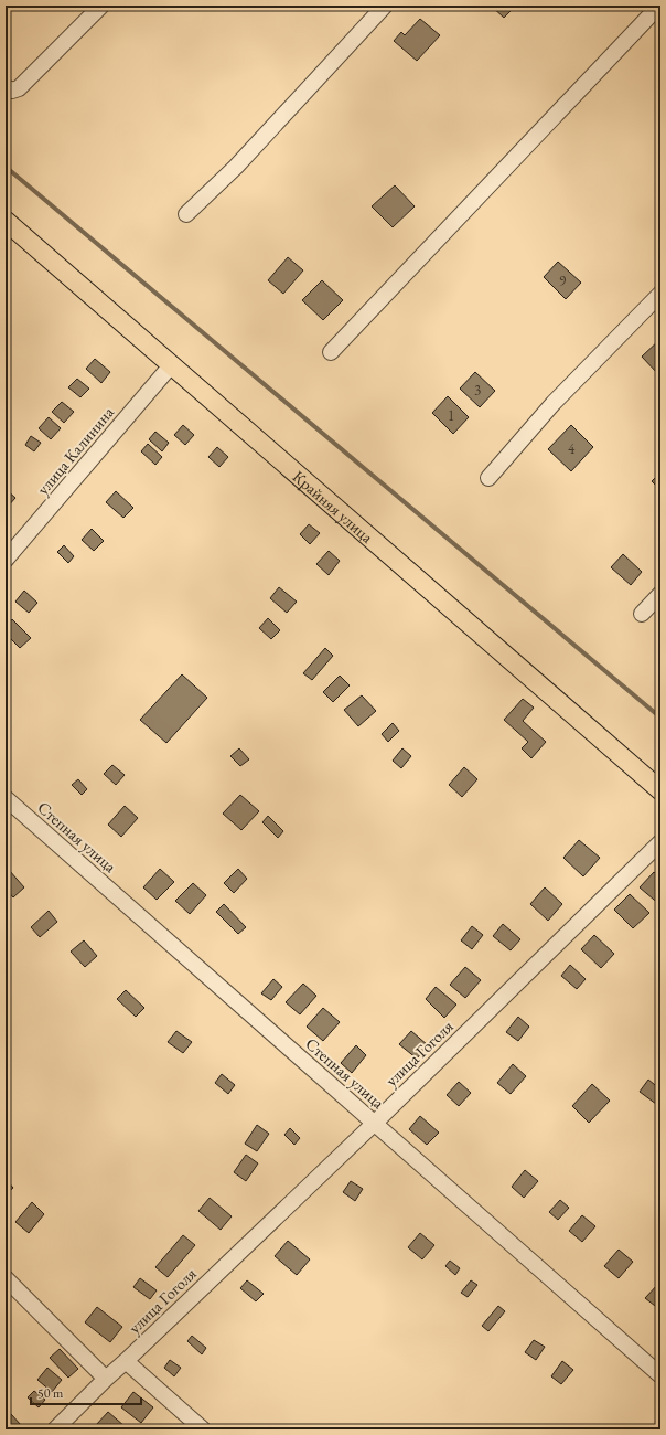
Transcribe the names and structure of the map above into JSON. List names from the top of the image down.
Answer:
{
  "streets": {
    "main road": ["Крайняя улица"],
    "street": ["улица Калинина", "Степная улица", "улица Гоголя"]
  },
  "crossings": [
    ["улица Калинина", "Крайняя улица"],
    ["Степная улица", "улица Гоголя"]
  ],
  "house_numbers": [
    "9",
    "3",
    "1",
    "4"
  ],
  "scale_bar": "50 m"
}
